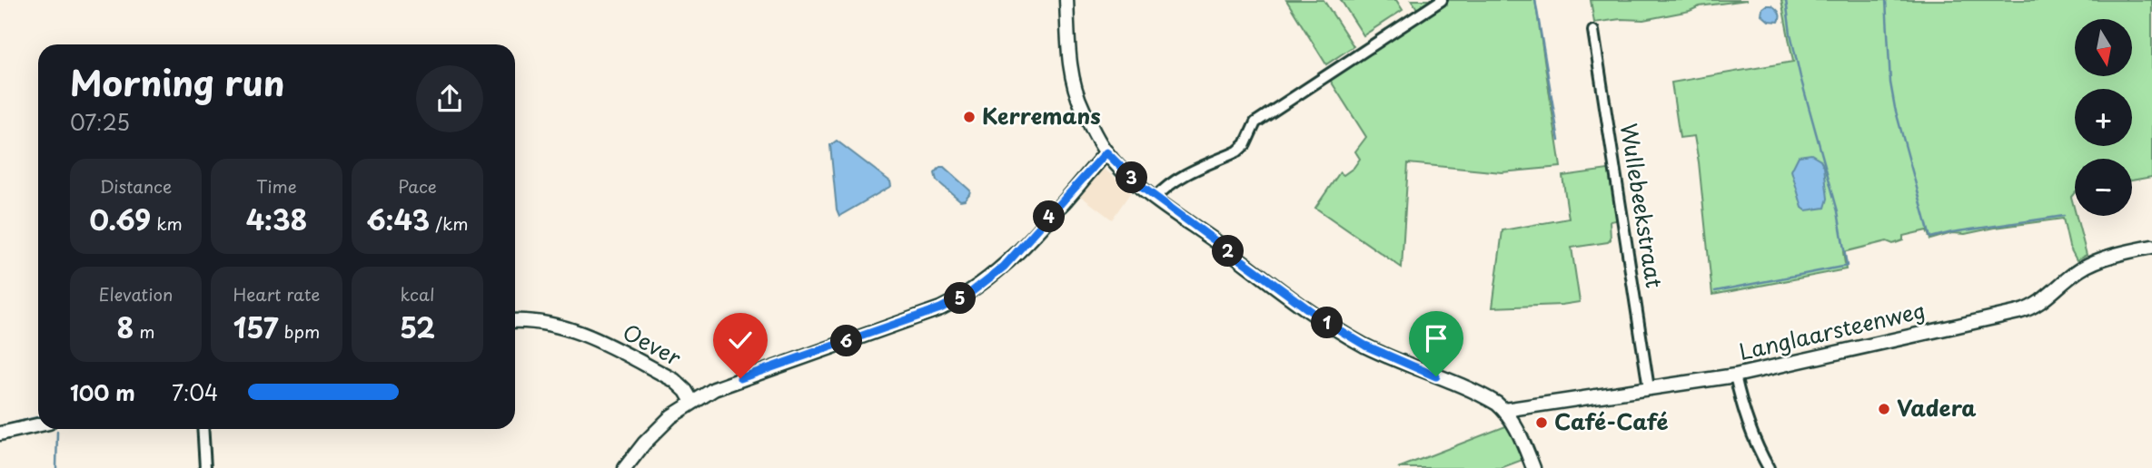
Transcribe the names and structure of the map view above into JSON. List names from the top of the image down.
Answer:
{
  "streets": {
    "street": ["Wullebeekstraat", "Langlaarsteenweg", "Oever"]
  },
  "crossings": [
    ["Wullebeekstraat", "Langlaarsteenweg"]
  ],
  "places": ["Kerremans", "Vadera", "Café-Café"],
  "north": "bottom",
  "page": {
    "map_buttons": ["+", "−"],
    "heading": ["Morning run", "07:25"],
    "stats": [
      ["Distance", "0.69 km"],
      ["Time", "4:38"],
      ["Pace", "6:43 /km"],
      ["Elevation", "8 m"],
      ["Heart rate", "157 bpm"],
      ["kcal", "52"]
    ],
    "pins": [
      "3",
      "4",
      "2",
      "5",
      "1",
      "6"
    ],
    "list": [
      {
        "name": "100 m",
        "note": "7:04"
      }
    ]
  }
}
